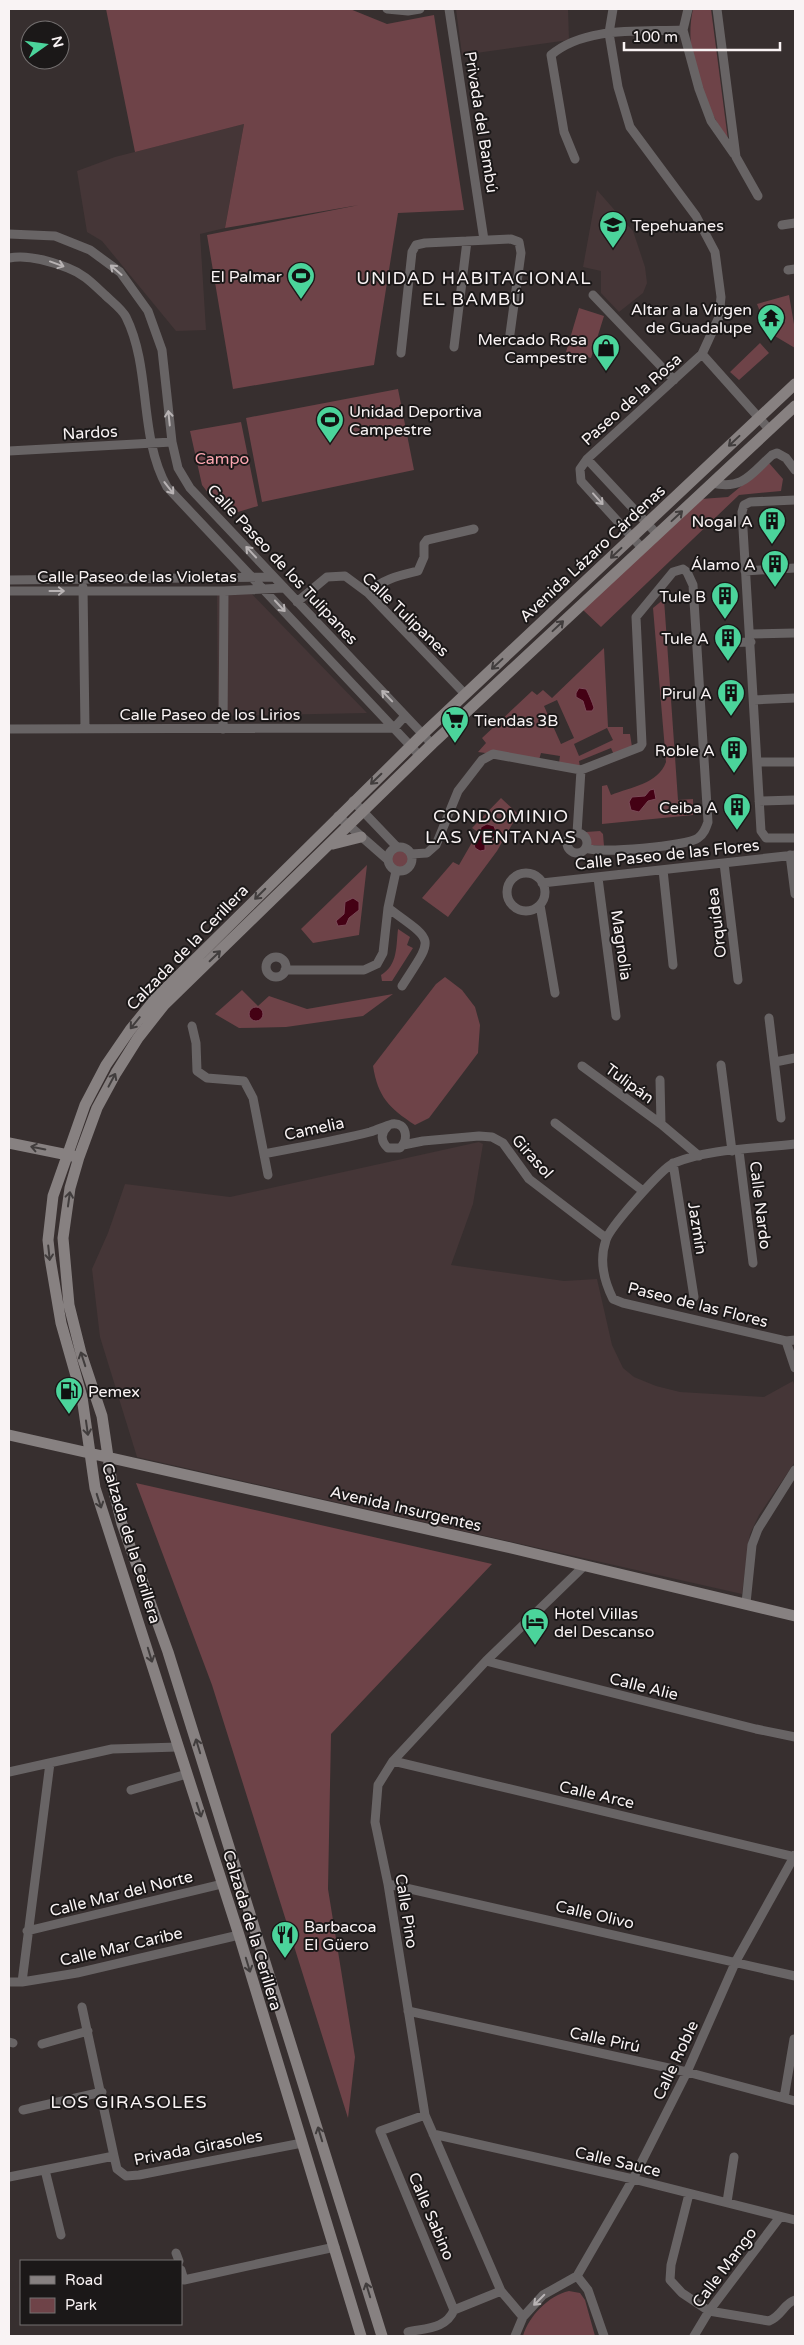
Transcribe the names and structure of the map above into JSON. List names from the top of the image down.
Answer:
{
  "streets": {
    "main road": ["Avenida Lázaro Cárdenas", "Calzada de la Cerillera", "Avenida Insurgentes"],
    "street": [
      "Privada del Bambú",
      "Paseo de la Rosa",
      "Nardos",
      "Calle Paseo de los Tulipanes",
      "Calle Paseo de las Violetas",
      "Calle Tulipanes",
      "Calle Paseo de los Lirios",
      "Calle Paseo de las Flores",
      "Orquídea",
      "Magnolia",
      "Tulipán",
      "Camelia",
      "Girasol",
      "Calle Nardo",
      "Jazmín",
      "Paseo de las Flores",
      "Calle Alie",
      "Calle Arce",
      "Calle Mar del Norte",
      "Calle Pino",
      "Calle Olivo",
      "Calle Mar Caribe",
      "Calle Pirú",
      "Calle Roble",
      "Privada Girasoles",
      "Calle Sauce",
      "Calle Sabino",
      "Calle Mango"
    ]
  },
  "crossings": [
    ["Paseo de la Rosa", "Avenida Lázaro Cárdenas"],
    ["Nardos", "Calle Paseo de los Tulipanes"],
    ["Avenida Lázaro Cárdenas", "Calle Paseo de los Tulipanes"],
    ["Avenida Lázaro Cárdenas", "Calle Tulipanes"],
    ["Avenida Lázaro Cárdenas", "Calzada de la Cerillera"],
    ["Calle Paseo de los Tulipanes", "Calle Paseo de las Violetas"],
    ["Calle Paseo de los Tulipanes", "Calle Tulipanes"],
    ["Calle Paseo de los Tulipanes", "Calle Paseo de los Lirios"],
    ["Calle Paseo de los Tulipanes", "Calzada de la Cerillera"],
    ["Calle Paseo de las Flores", "Orquídea"],
    ["Calle Paseo de las Flores", "Magnolia"],
    ["Calzada de la Cerillera", "Avenida Insurgentes"],
    ["Calzada de la Cerillera", "Calle Mar del Norte"],
    ["Calzada de la Cerillera", "Calle Mar Caribe"],
    ["Calzada de la Cerillera", "Privada Girasoles"],
    ["Camelia", "Girasol"],
    ["Girasol", "Paseo de las Flores"],
    ["Avenida Insurgentes", "Calle Pino"],
    ["Calle Alie", "Calle Pino"],
    ["Calle Arce", "Calle Pino"],
    ["Calle Arce", "Calle Roble"],
    ["Calle Pino", "Calle Olivo"],
    ["Calle Pino", "Calle Pirú"],
    ["Calle Pino", "Calle Sauce"],
    ["Calle Pino", "Calle Sabino"],
    ["Calle Olivo", "Calle Roble"],
    ["Calle Pirú", "Calle Roble"],
    ["Calle Roble", "Calle Sauce"],
    ["Calle Sauce", "Calle Mango"]
  ],
  "districts": ["UNIDAD HABITACIONAL EL BAMBÚ", "CONDOMINIO LAS VENTANAS", "LOS GIRASOLES"],
  "parks": ["Campo"],
  "places": {
    "school or university": ["Tepehuanes"],
    "sports": ["El Palmar", "Unidad Deportiva Campestre"],
    "temple": ["Altar a la Virgen de Guadalupe"],
    "shop": ["Mercado Rosa Campestre"],
    "building": [
      "Nogal A",
      "Álamo A",
      "Tule B",
      "Tule A",
      "Pirul A",
      "Roble A",
      "Ceiba A"
    ],
    "supermarket": ["Tiendas 3B"],
    "fuel station": ["Pemex"],
    "hotel": ["Hotel Villas del Descanso"],
    "restaurant": ["Barbacoa El Güero"]
  },
  "legend": ["Road", "Park"],
  "scale_bar": "100 m",
  "north": "right"
}
